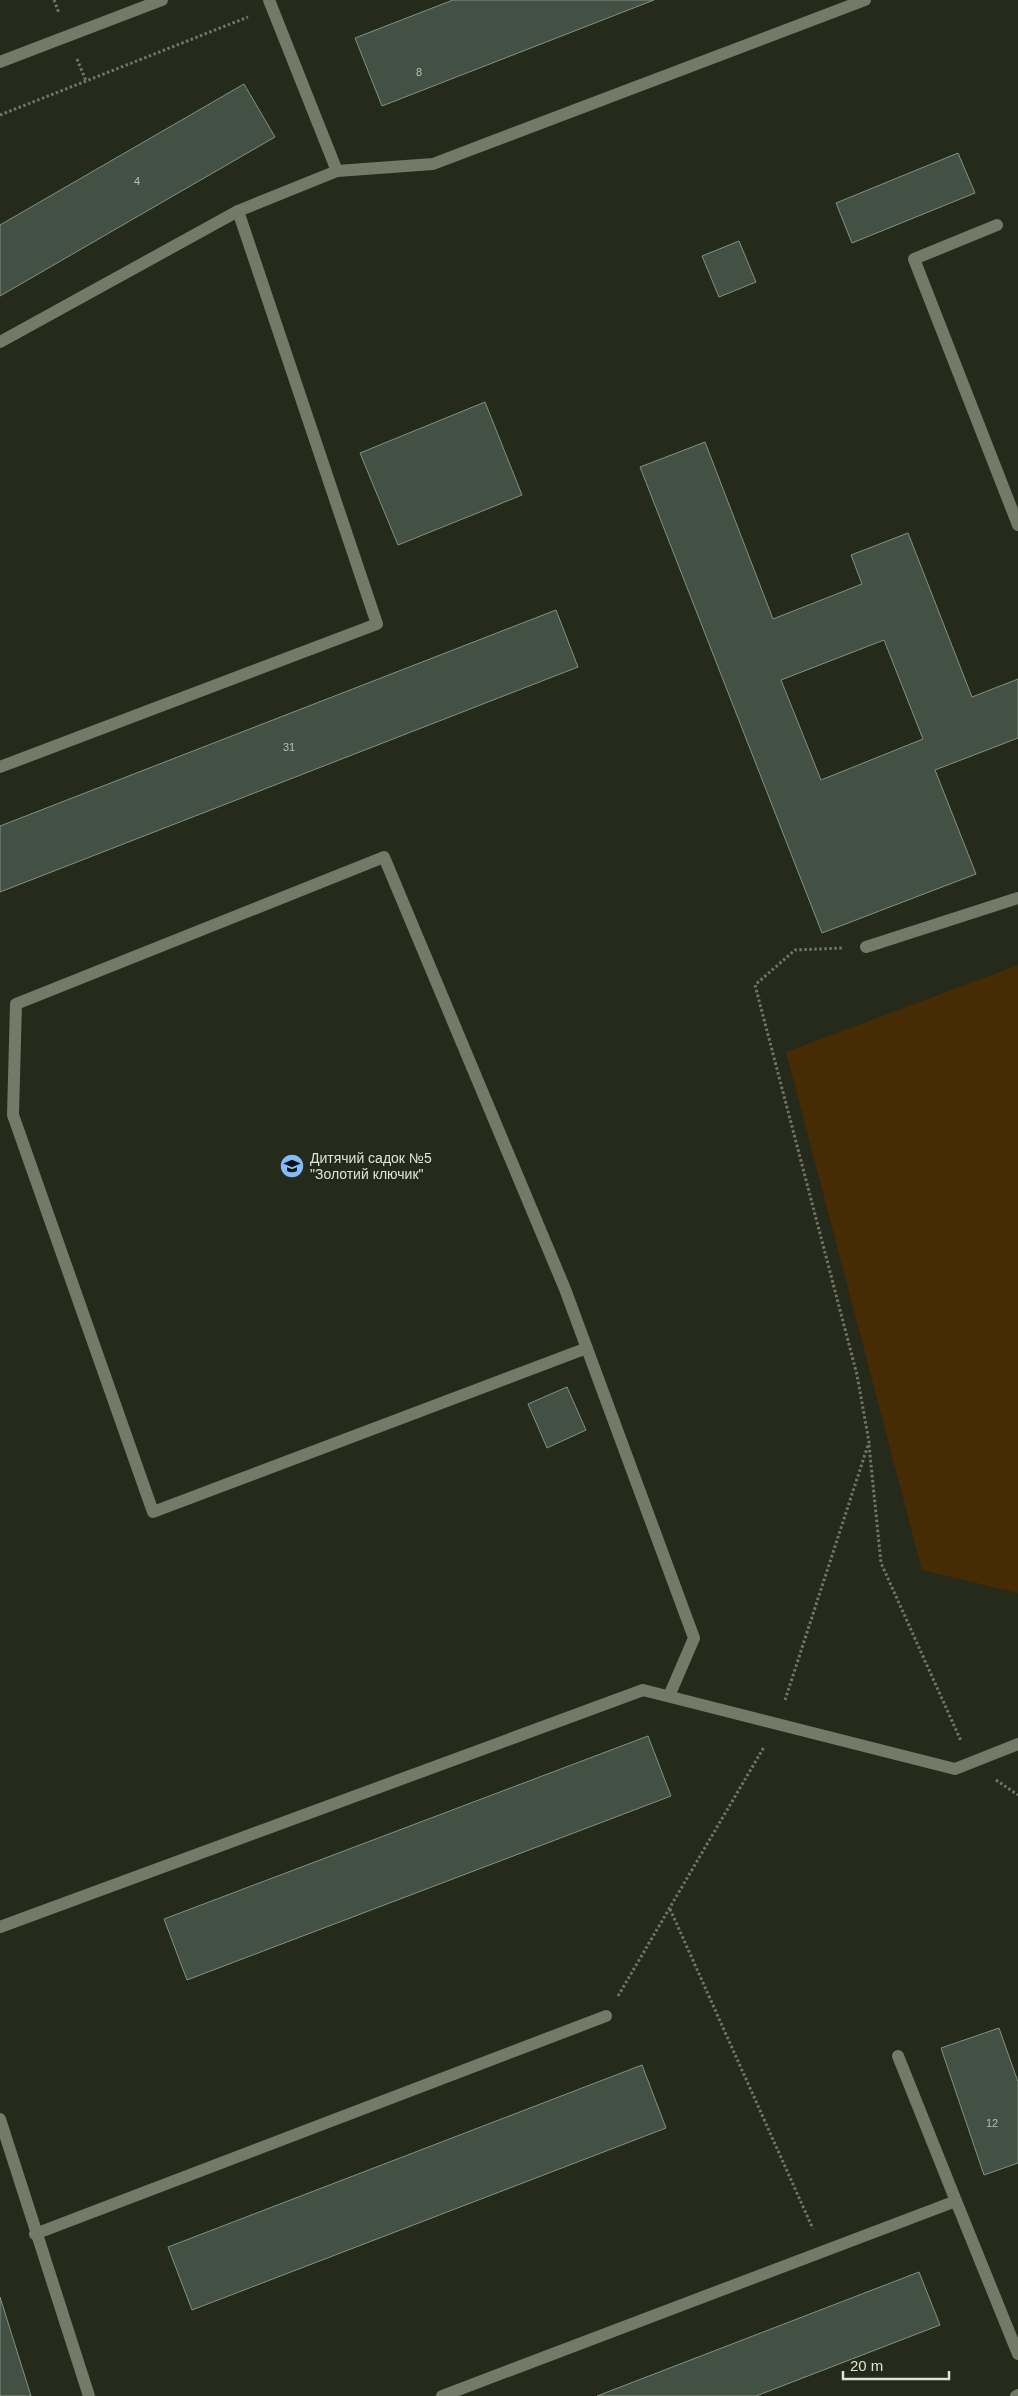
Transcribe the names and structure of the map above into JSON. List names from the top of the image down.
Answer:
{
  "places": {
    "school or university": ["Дитячий садок №5 \"Золотий ключик\""]
  },
  "house_numbers": [
    "8",
    "4",
    "31",
    "12"
  ],
  "scale_bar": "20 m"
}
